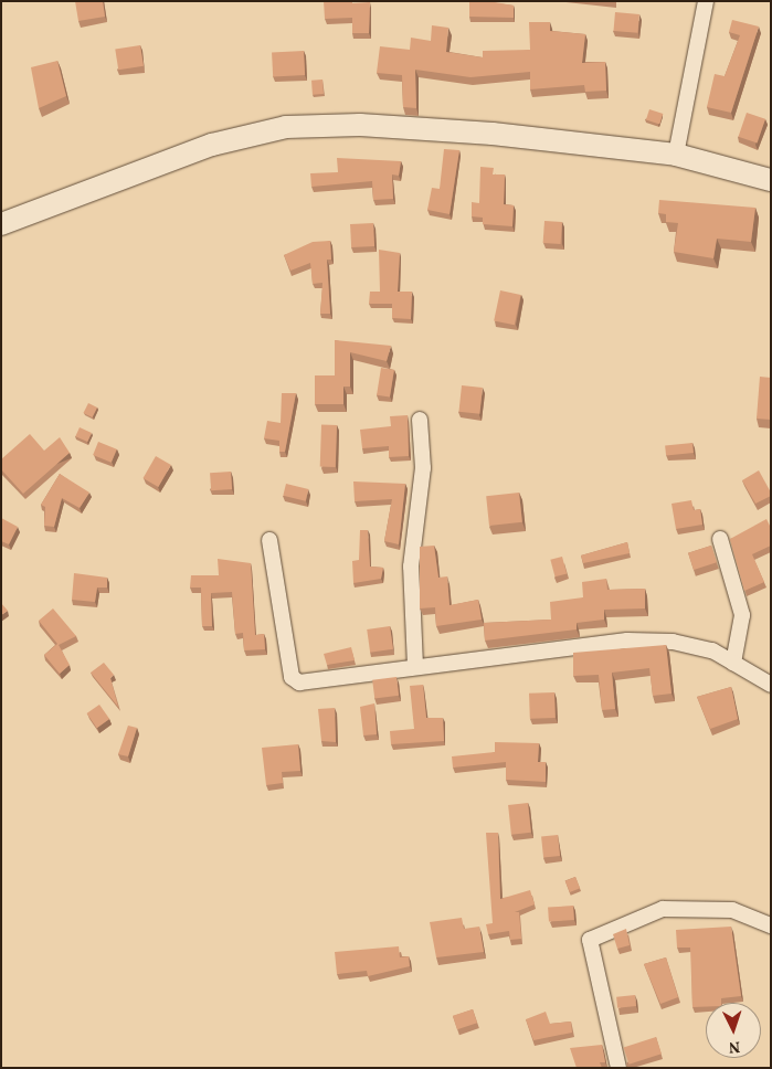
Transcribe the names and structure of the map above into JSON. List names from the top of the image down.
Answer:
{
  "north": "bottom"
}
